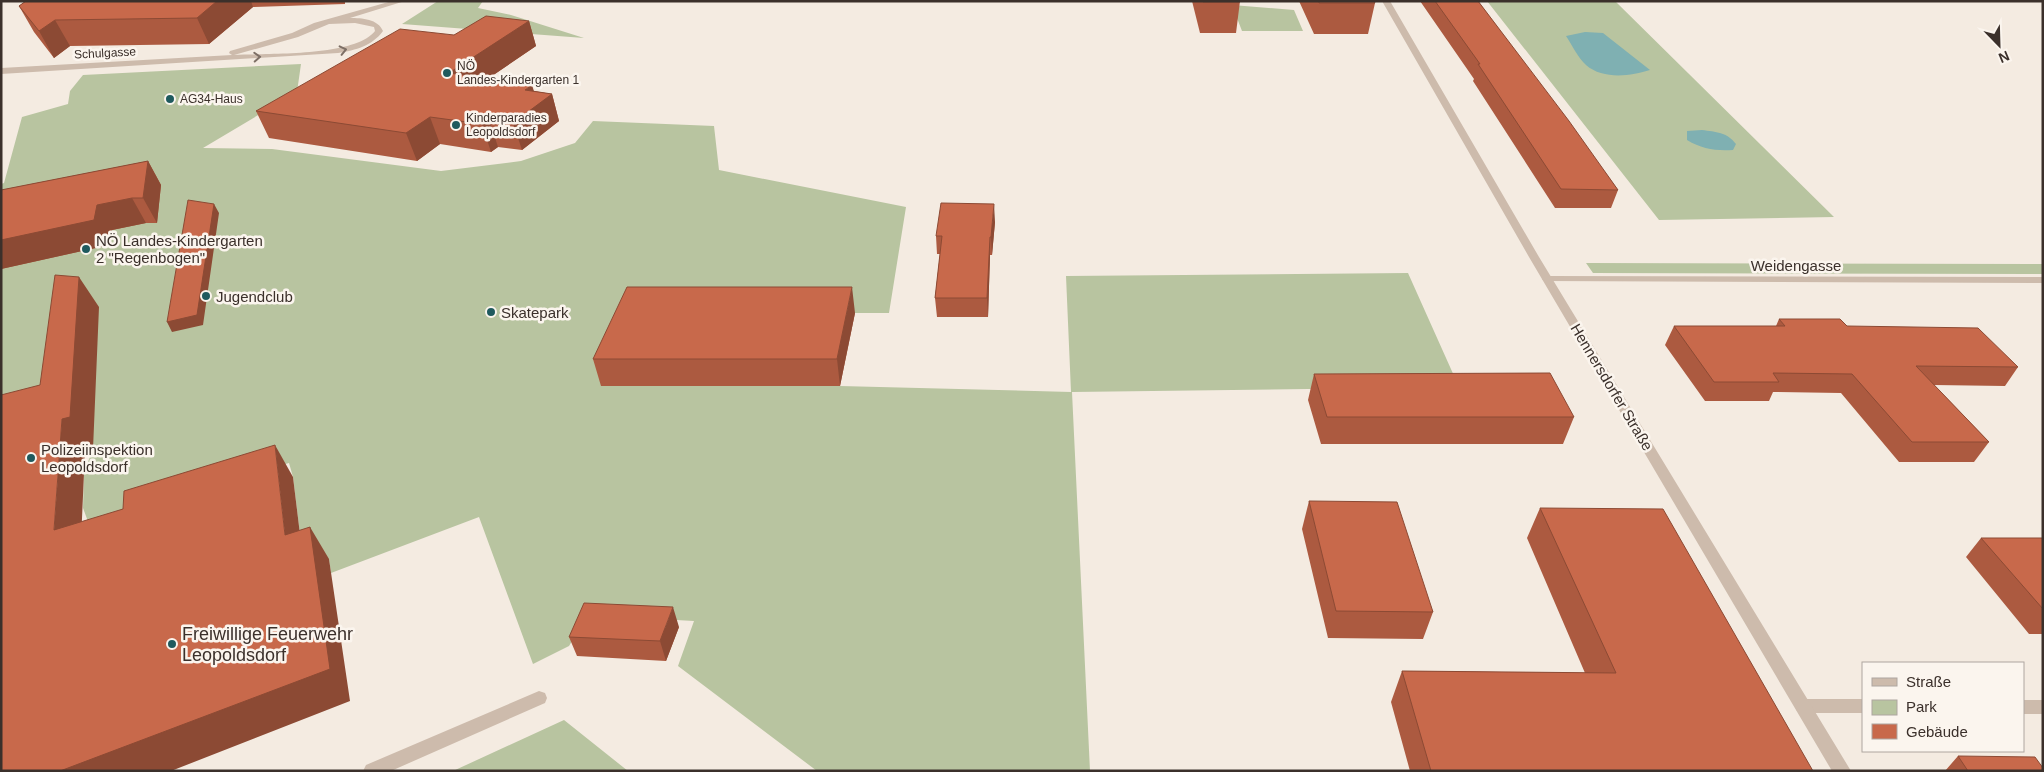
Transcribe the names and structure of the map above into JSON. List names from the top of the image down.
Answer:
{
  "streets": {
    "street": ["Schulgasse", "Weidengasse", "Hennersdorfer Straße"]
  },
  "crossings": [
    ["Weidengasse", "Hennersdorfer Straße"]
  ],
  "places": [
    "NÖ Landes-Kindergarten 1",
    "AG34-Haus",
    "Kinderparadies Leopoldsdorf",
    "NÖ Landes-Kindergarten 2 \"Regenbogen\"",
    "Jugendclub",
    "Skatepark",
    "Polizeiinspektion Leopoldsdorf",
    "Freiwillige Feuerwehr Leopoldsdorf"
  ],
  "legend": ["Straße", "Park", "Gebäude"],
  "north": "bottom right"
}
